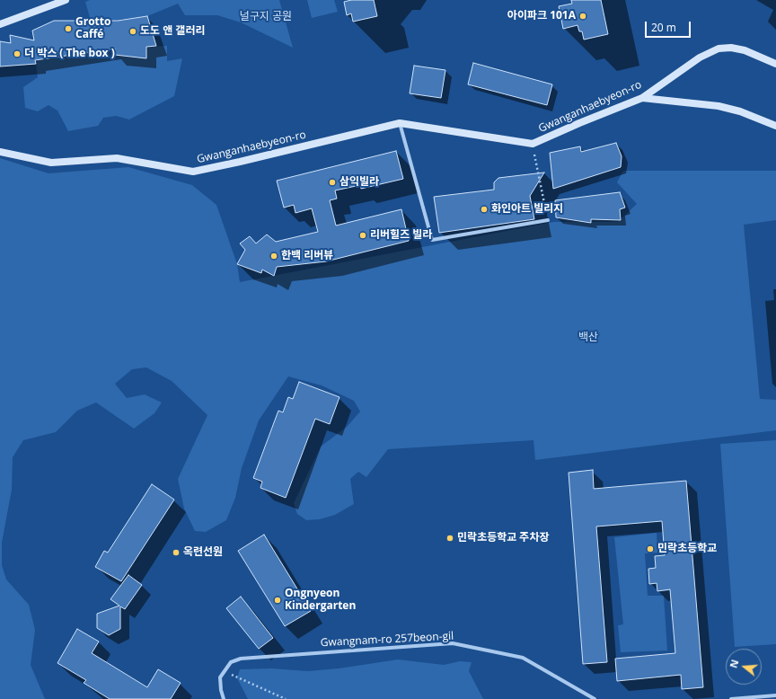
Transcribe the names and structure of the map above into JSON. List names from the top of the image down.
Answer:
{
  "streets": {
    "street": ["Gwanganhaebyeon-ro", "Gwangnam-ro 257beon-gil"]
  },
  "parks": ["널구지 공원", "백산"],
  "places": [
    "아이파크 101A",
    "Grotto Caffé",
    "도도 앤 갤러리",
    "더 박스 ( The box )",
    "삼익빌라",
    "화인아트 빌리지",
    "리버힐즈 빌라",
    "한백 리버뷰",
    "민락초등학교 주차장",
    "민락초등학교",
    "옥련선원",
    "Ongnyeon Kindergarten"
  ],
  "scale_bar": "20 m",
  "north": "left"
}
